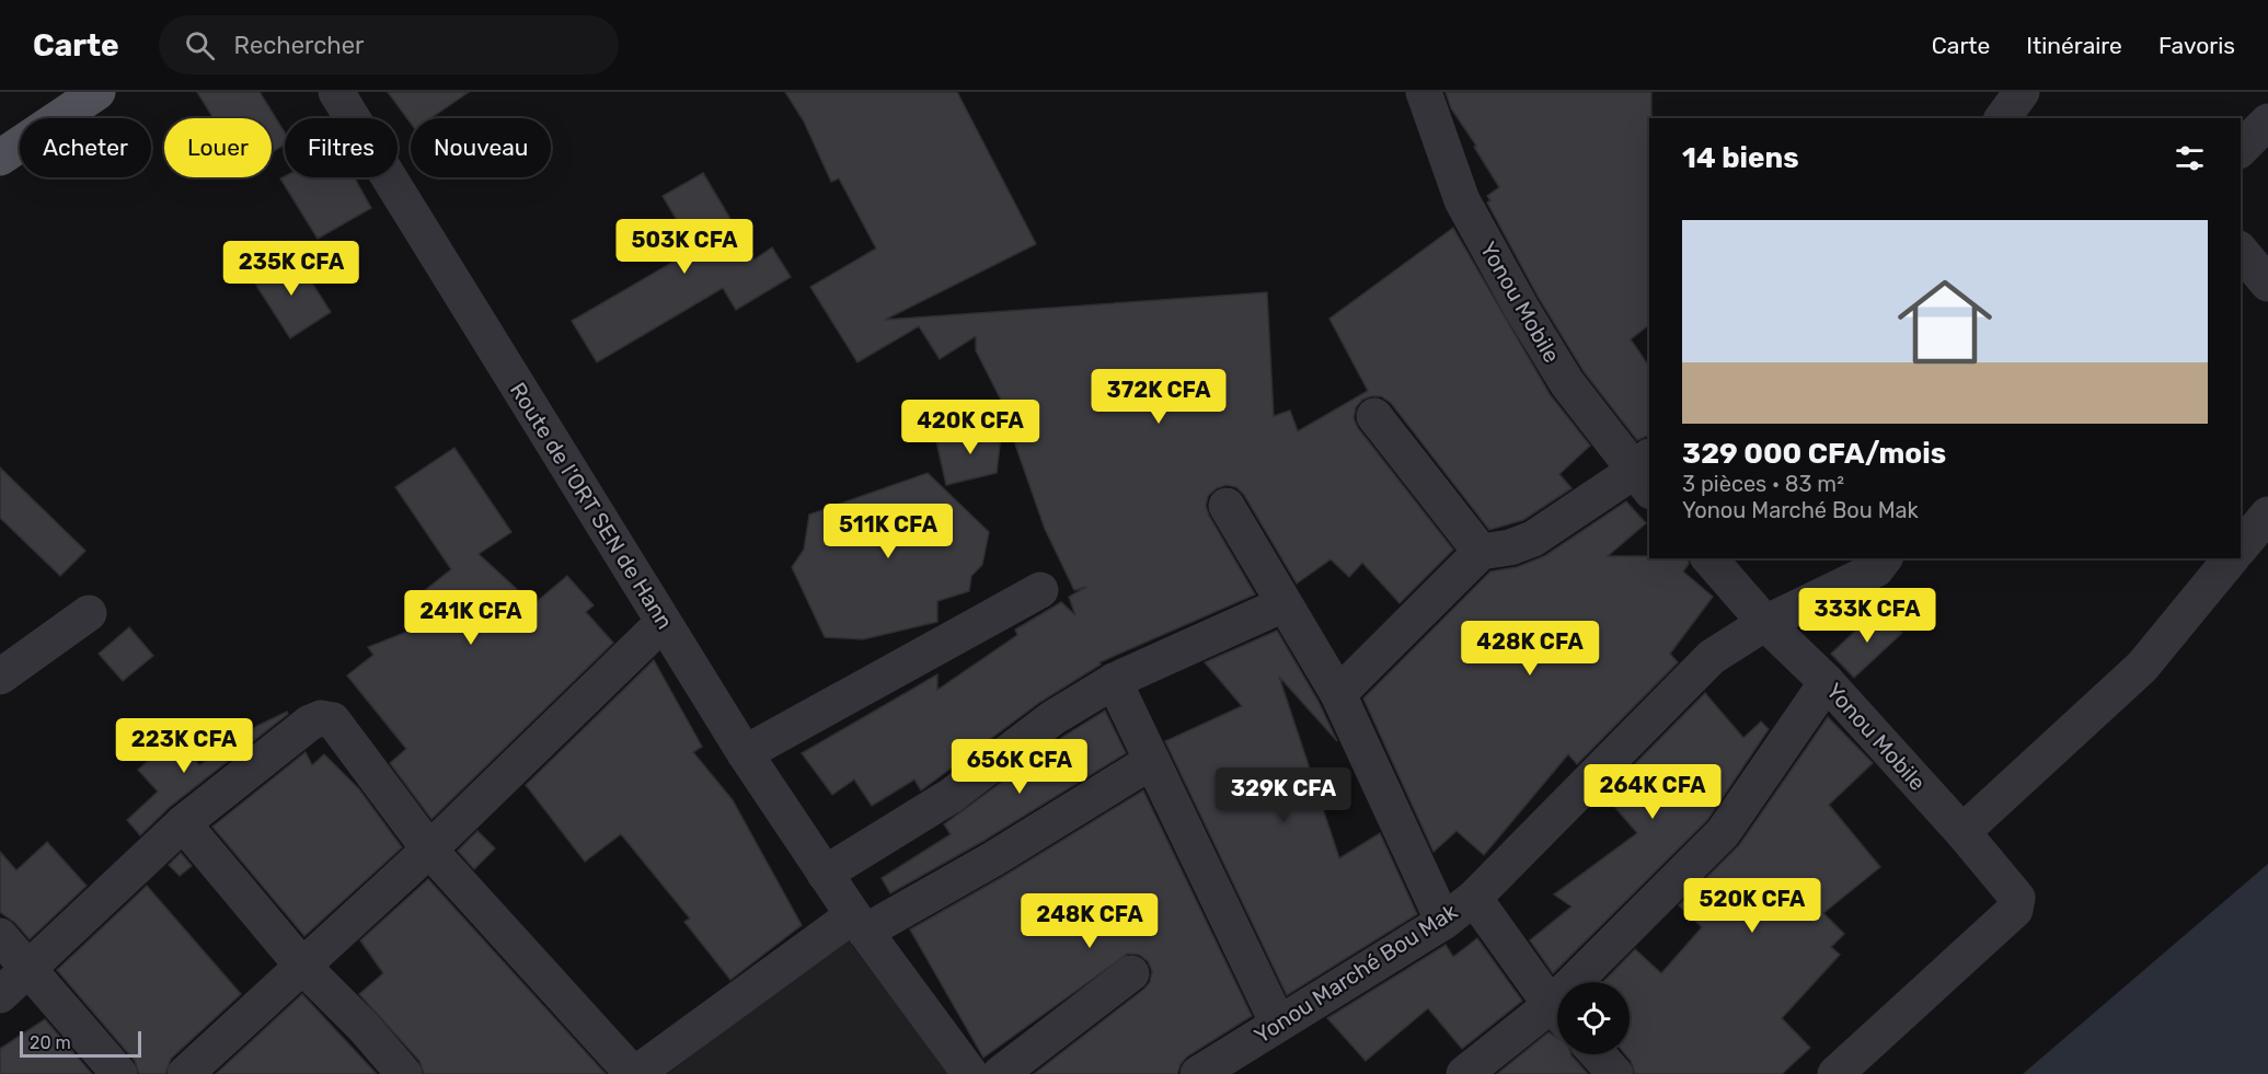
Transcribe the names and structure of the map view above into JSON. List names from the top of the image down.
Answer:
{
  "streets": {
    "street": ["Yonou Mobile", "Route de l'ORT SEN de Hann", "Yonou Marché Bou Mak"]
  },
  "crossings": [
    ["Yonou Mobile", "Yonou Marché Bou Mak"]
  ],
  "scale_bar": "20 m",
  "page": {
    "header": "Carte",
    "search": "Rechercher",
    "nav": ["Carte", "Itinéraire", "Favoris"],
    "chip": [
      "Acheter",
      "Louer",
      "Filtres",
      "Nouveau"
    ],
    "heading": "14 biens",
    "list": [
      {
        "name": "329 000 CFA/mois",
        "note": "3 pièces · 83 m² · Yonou Marché Bou Mak"
      }
    ],
    "price": [
      "503K CFA",
      "235K CFA",
      "372K CFA",
      "420K CFA",
      "511K CFA",
      "333K CFA",
      "241K CFA",
      "428K CFA",
      "223K CFA",
      "656K CFA",
      "264K CFA",
      "329K CFA",
      "520K CFA",
      "248K CFA"
    ],
    "scale": "20 m"
  }
}
